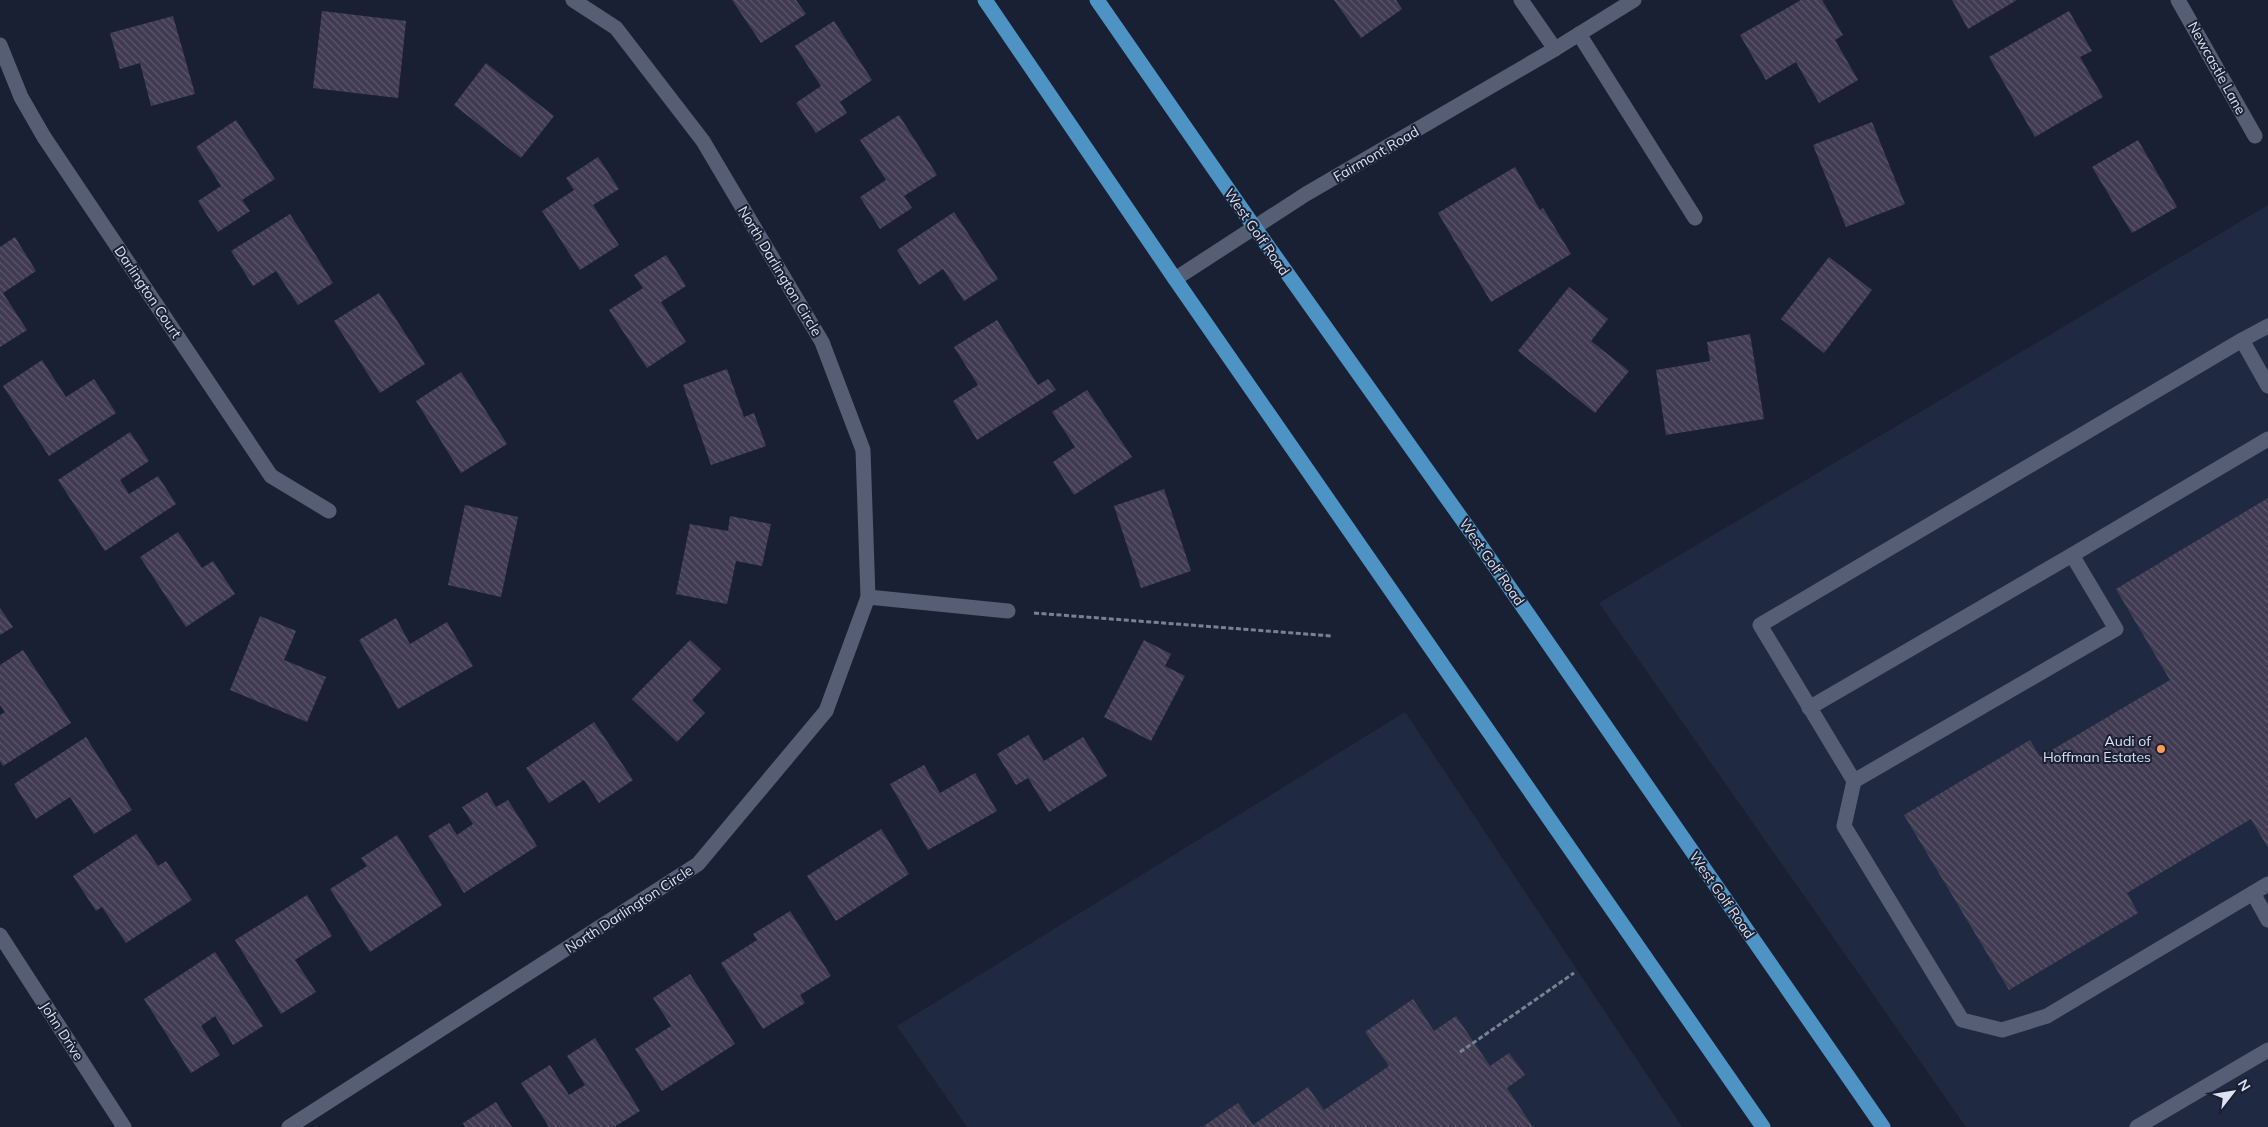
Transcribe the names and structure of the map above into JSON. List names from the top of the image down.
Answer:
{
  "streets": {
    "main road": ["West Golf Road"],
    "street": [
      "Newcastle Lane",
      "Fairmont Road",
      "North Darlington Circle",
      "Darlington Court",
      "John Drive"
    ]
  },
  "crossings": [
    ["Fairmont Road", "West Golf Road"]
  ],
  "places": ["Audi of Hoffman Estates"],
  "north": "top right"
}
